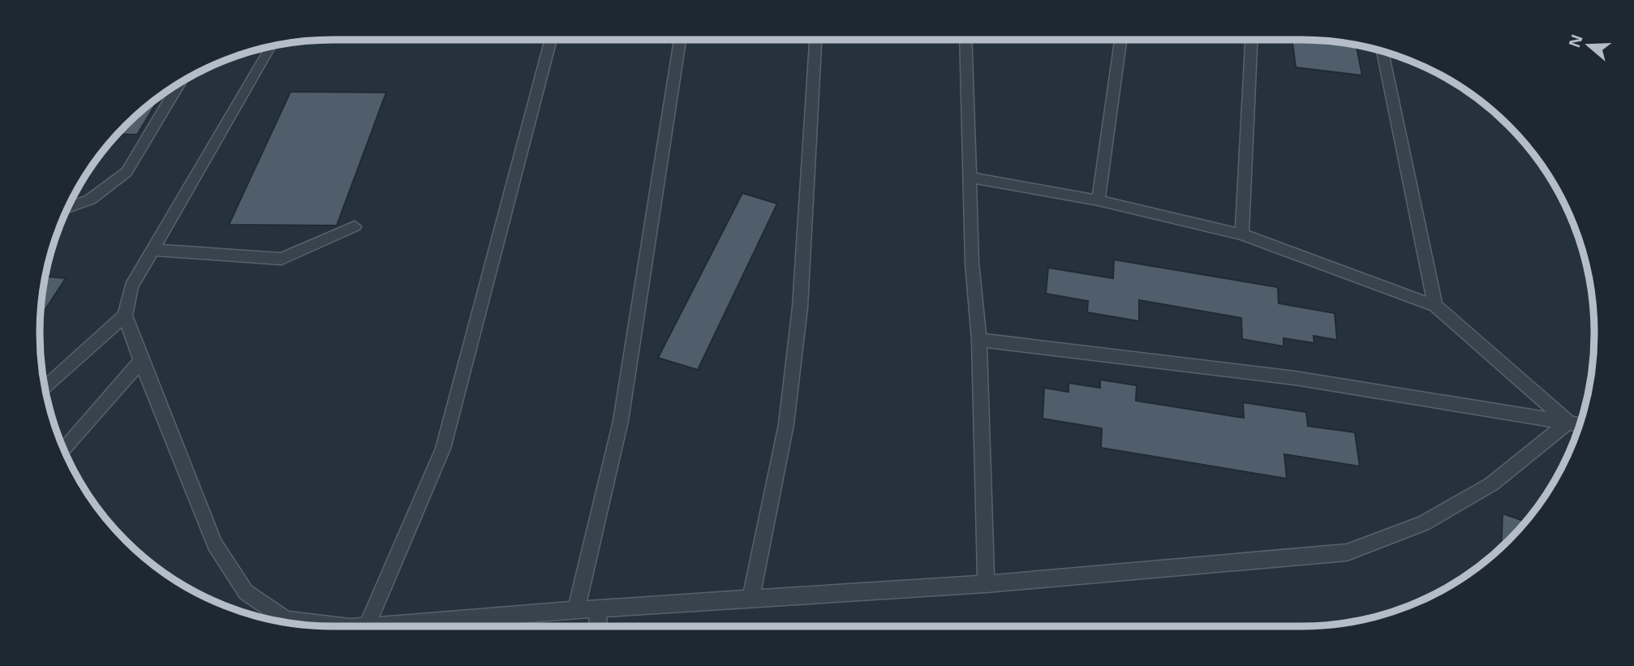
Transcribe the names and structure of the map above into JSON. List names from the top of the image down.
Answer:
{
  "north": "left"
}
